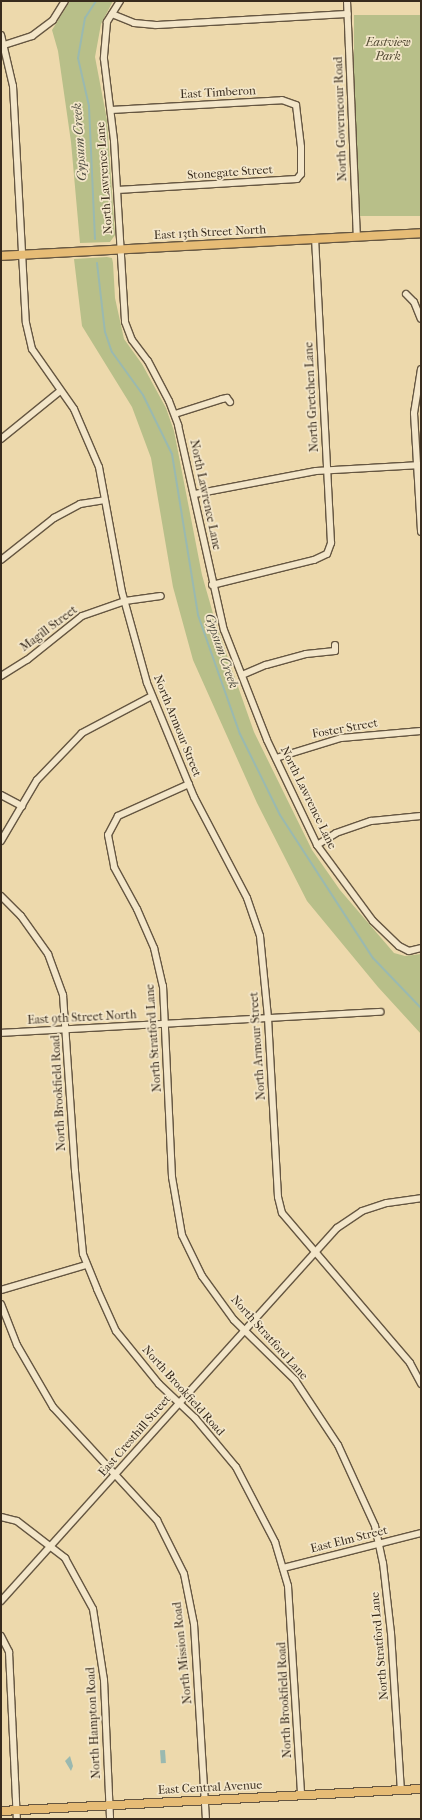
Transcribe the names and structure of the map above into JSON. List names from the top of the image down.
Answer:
{
  "streets": {
    "main road": ["East 13th Street North", "East Central Avenue"],
    "street": [
      "East Timberon",
      "North Governeour Road",
      "Stonegate Street",
      "North Lawrence Lane",
      "North Gretchen Lane",
      "Magill Street",
      "North Armour Street",
      "Foster Street",
      "East 9th Street North",
      "North Stratford Lane",
      "North Brookfield Road",
      "East Cresthill Street",
      "East Elm Street",
      "North Mission Road",
      "North Hampton Road"
    ]
  },
  "crossings": [
    ["East Timberon", "Stonegate Street"],
    ["East Timberon", "North Lawrence Lane"],
    ["North Governeour Road", "East 13th Street North"],
    ["Stonegate Street", "North Lawrence Lane"],
    ["North Lawrence Lane", "East 13th Street North"],
    ["North Lawrence Lane", "North Gretchen Lane"],
    ["North Lawrence Lane", "Foster Street"],
    ["East 13th Street North", "North Gretchen Lane"],
    ["East 13th Street North", "North Armour Street"],
    ["Magill Street", "North Armour Street"],
    ["North Armour Street", "East 9th Street North"],
    ["North Armour Street", "North Stratford Lane"],
    ["North Armour Street", "East Cresthill Street"],
    ["East 9th Street North", "North Stratford Lane"],
    ["East 9th Street North", "North Brookfield Road"],
    ["North Stratford Lane", "East Cresthill Street"],
    ["North Stratford Lane", "East Elm Street"],
    ["North Stratford Lane", "East Central Avenue"],
    ["North Brookfield Road", "East Cresthill Street"],
    ["North Brookfield Road", "East Elm Street"],
    ["North Brookfield Road", "East Central Avenue"],
    ["East Cresthill Street", "North Mission Road"],
    ["East Cresthill Street", "North Hampton Road"],
    ["North Mission Road", "East Central Avenue"],
    ["North Hampton Road", "East Central Avenue"]
  ],
  "water": ["Gypsum Creek"],
  "parks": ["Eastview Park"]
}
